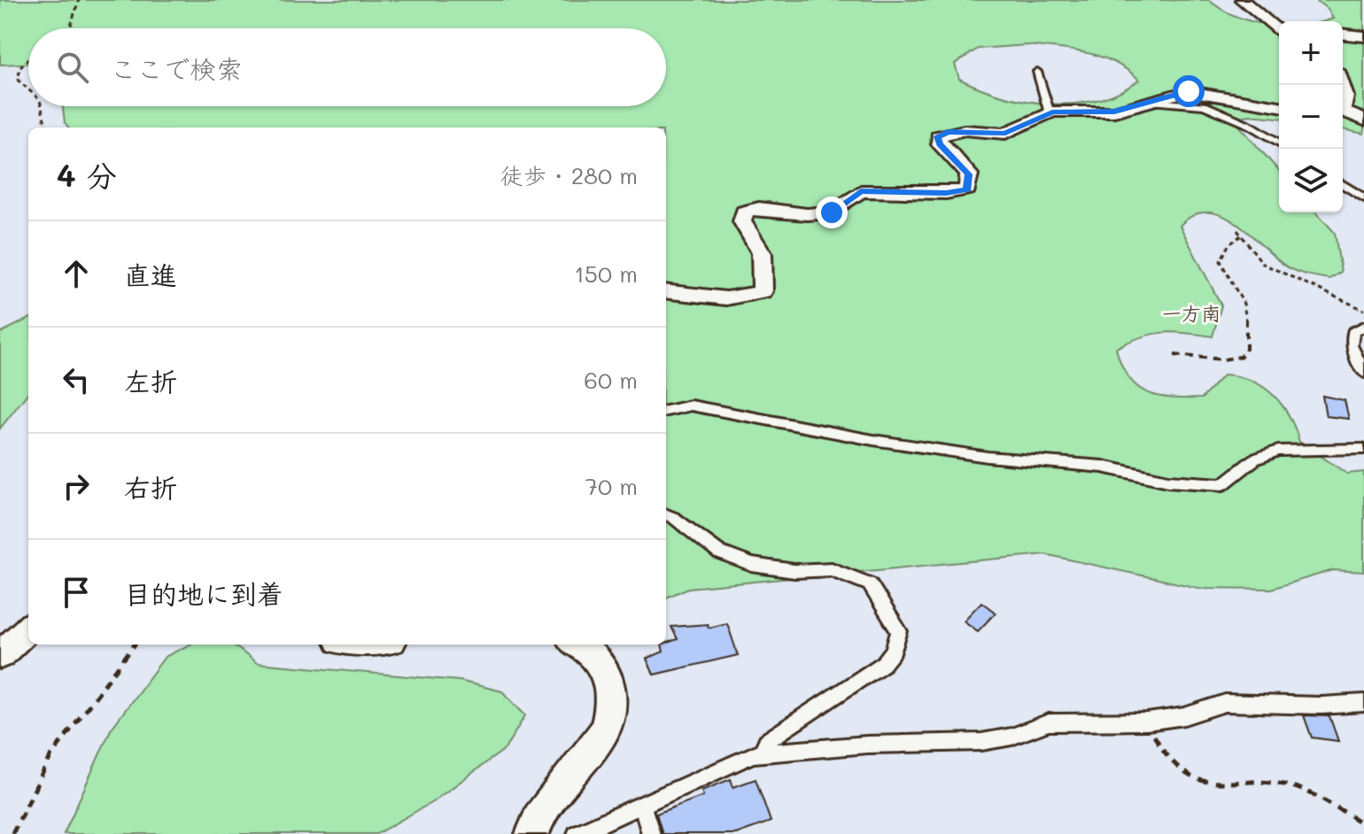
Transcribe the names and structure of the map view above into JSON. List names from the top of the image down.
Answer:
{
  "districts": ["一方南"],
  "page": {
    "map_buttons": ["+", "−"],
    "search": "ここで検索",
    "heading": ["4 分", "徒歩 · 280 m"],
    "list": [
      ["直進", "150 m"],
      ["左折", "60 m"],
      ["右折", "70 m"],
      "目的地に到着"
    ]
  }
}
